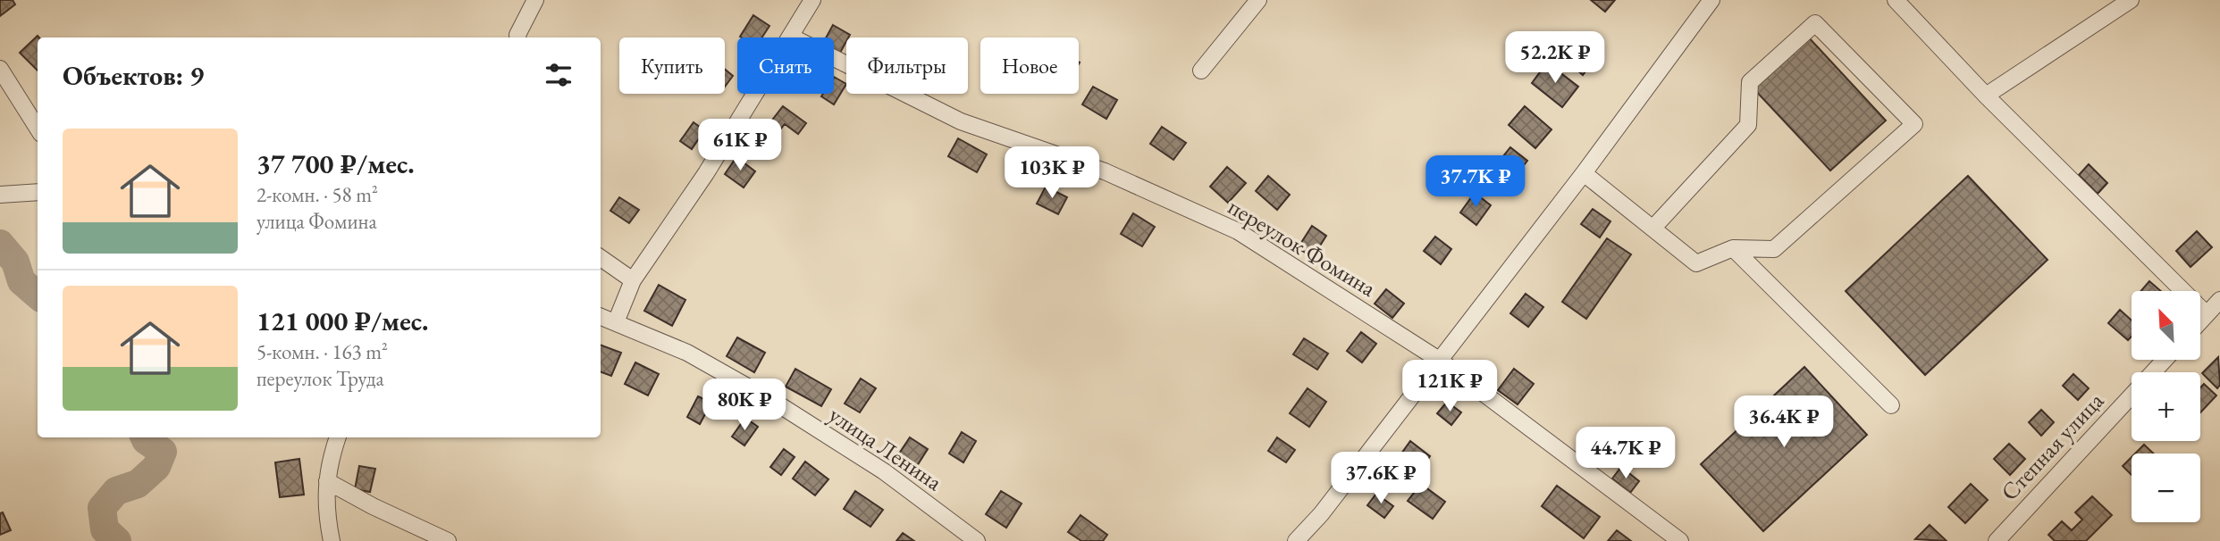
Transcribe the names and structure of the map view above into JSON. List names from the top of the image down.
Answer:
{
  "streets": {
    "street": ["переулок Фомина", "Степная улица", "улица Ленина"]
  },
  "north": "top left",
  "page": {
    "price": [
      "52.2K ₽",
      "61K ₽",
      "103K ₽",
      "37.7K ₽",
      "121K ₽",
      "80K ₽",
      "36.4K ₽",
      "44.7K ₽",
      "37.6K ₽"
    ],
    "chip": [
      "Купить",
      "Снять",
      "Фильтры",
      "Новое"
    ],
    "heading": "Объектов: 9",
    "list": [
      {
        "name": "37 700 ₽/мес.",
        "note": "2-комн. · 58 m² · улица Фомина"
      },
      {
        "name": "121 000 ₽/мес.",
        "note": "5-комн. · 163 m² · переулок Труда"
      }
    ],
    "map_buttons": ["+", "−"]
  }
}
